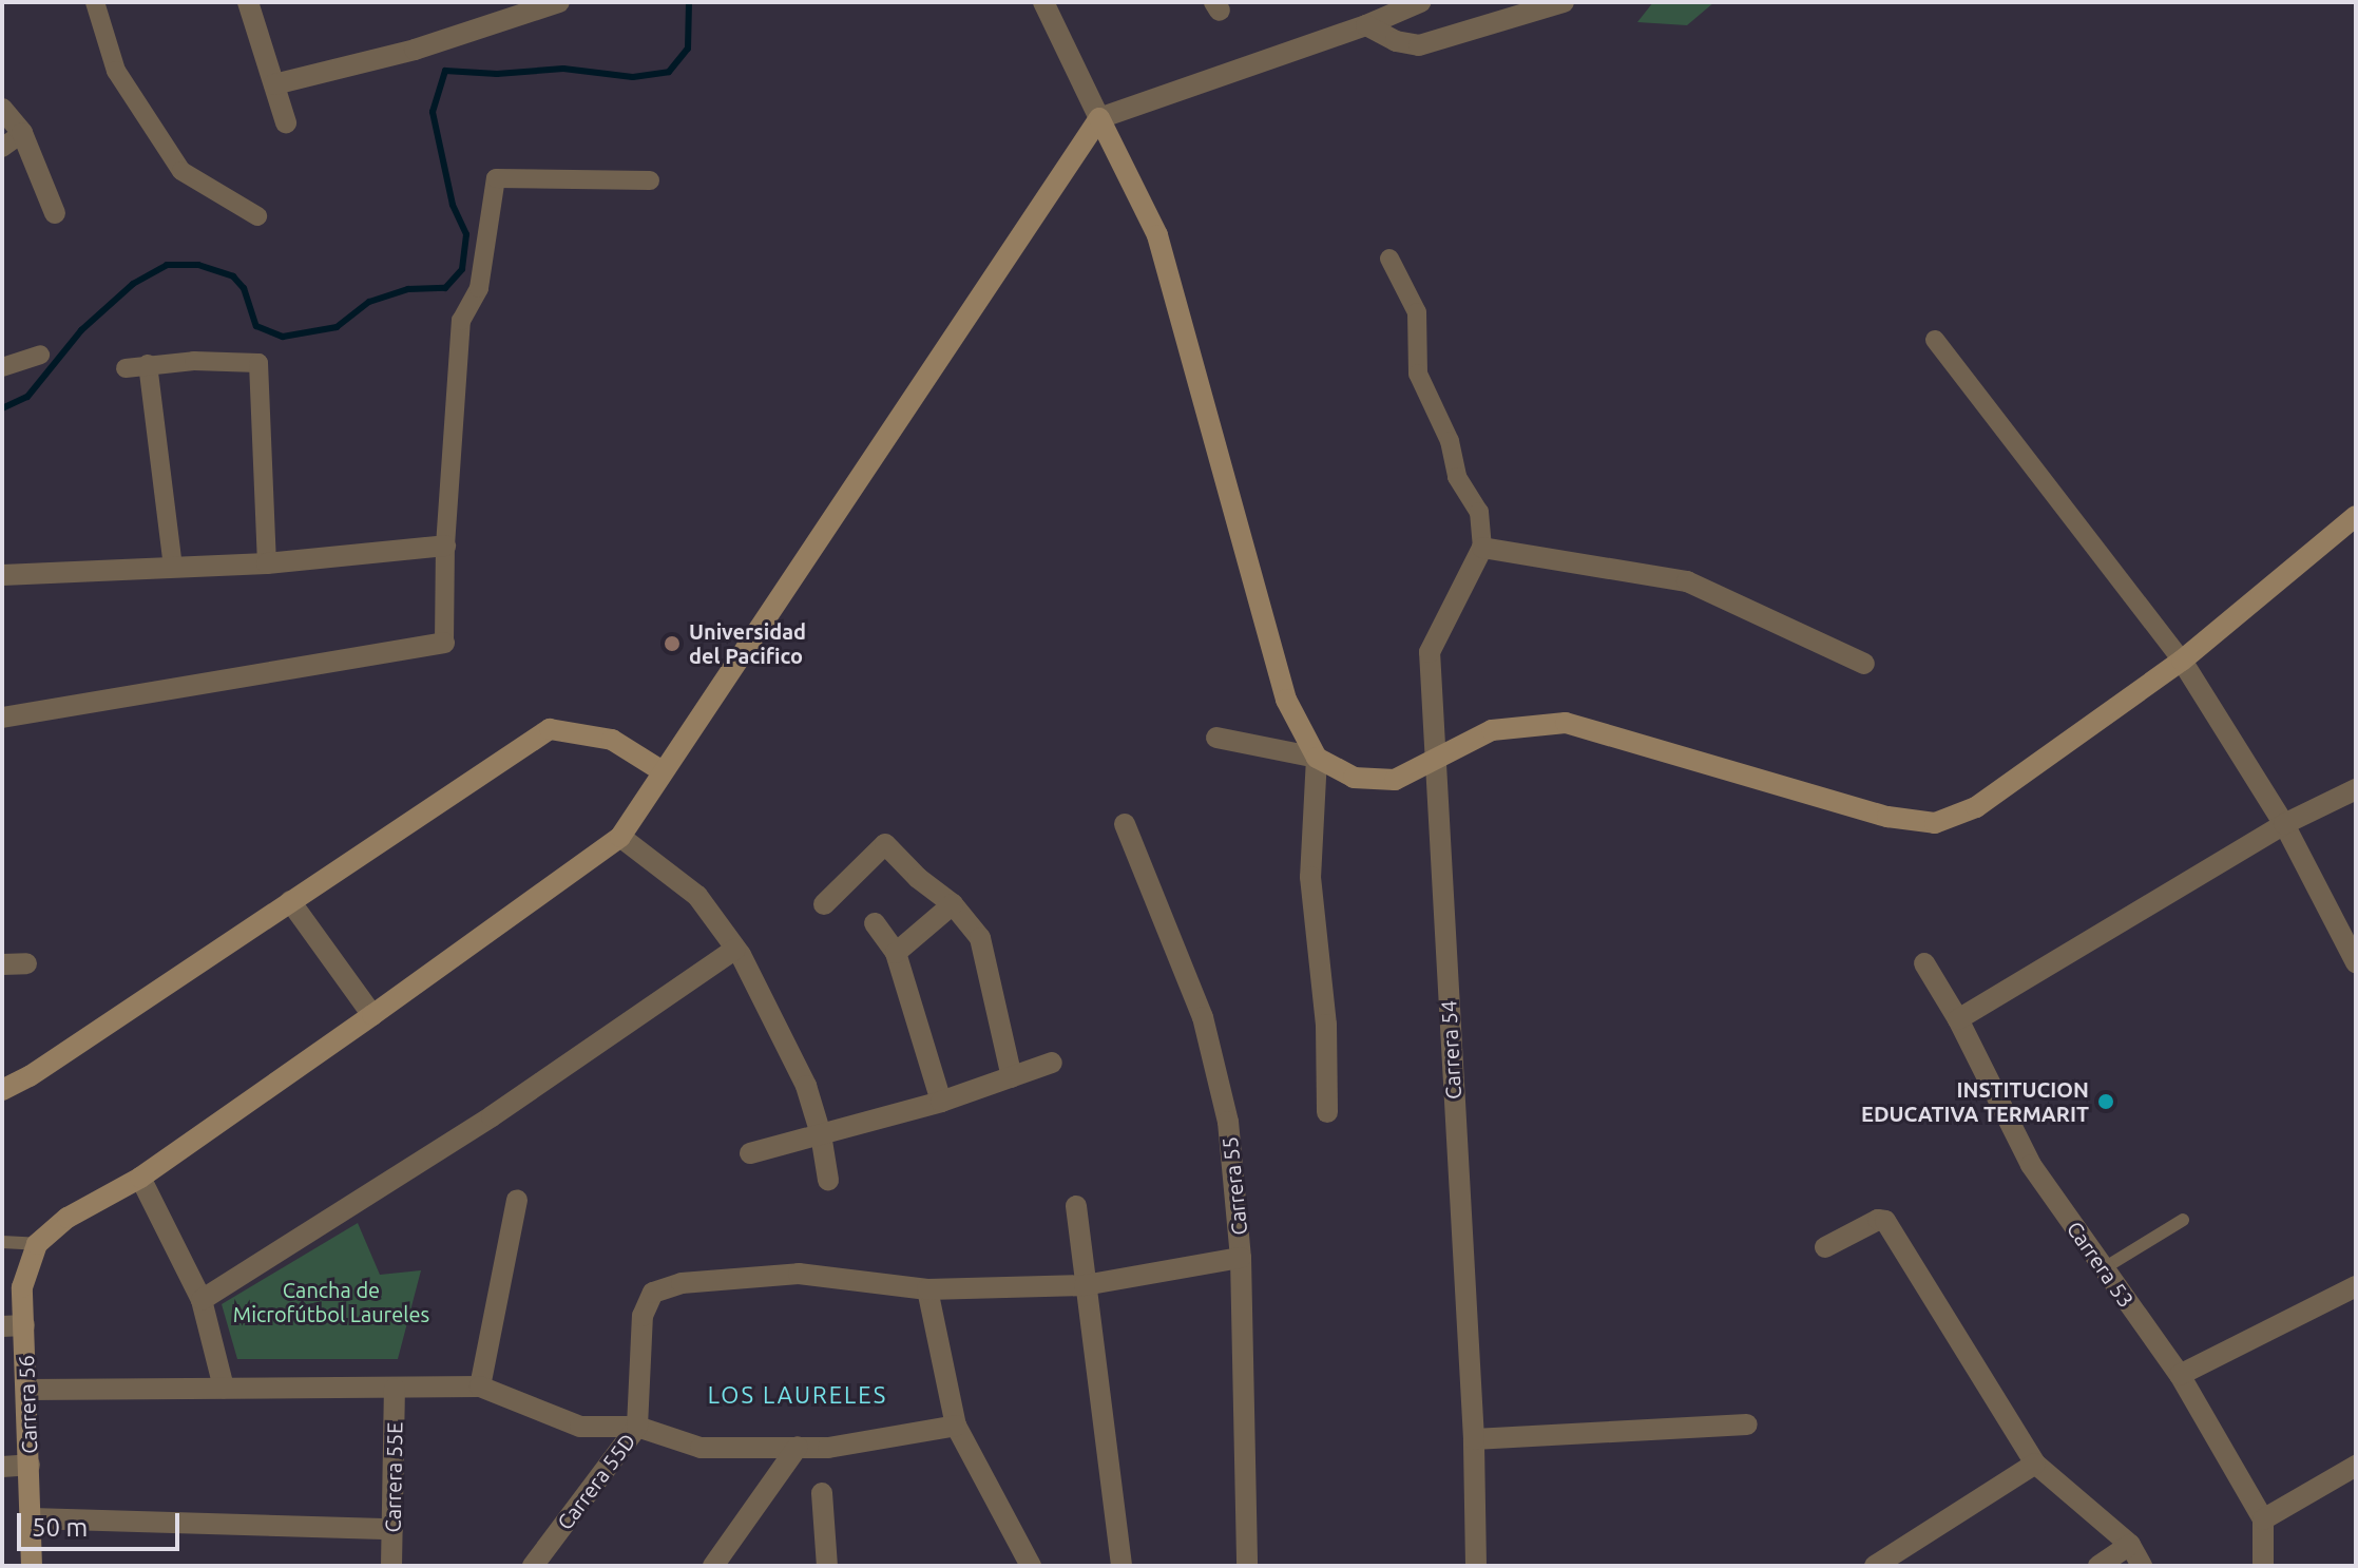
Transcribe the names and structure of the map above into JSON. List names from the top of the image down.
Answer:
{
  "streets": {
    "main road": ["Carrera 56"],
    "street": [
      "Carrera 54",
      "Carrera 55",
      "Carrera 53",
      "Carrera 55E",
      "Carrera 55D"
    ]
  },
  "districts": ["LOS LAURELES"],
  "parks": ["Cancha de Microfútbol Laureles"],
  "places": ["Universidad del Pacifico", "INSTITUCION EDUCATIVA TERMARIT"],
  "scale_bar": "50 m"
}
